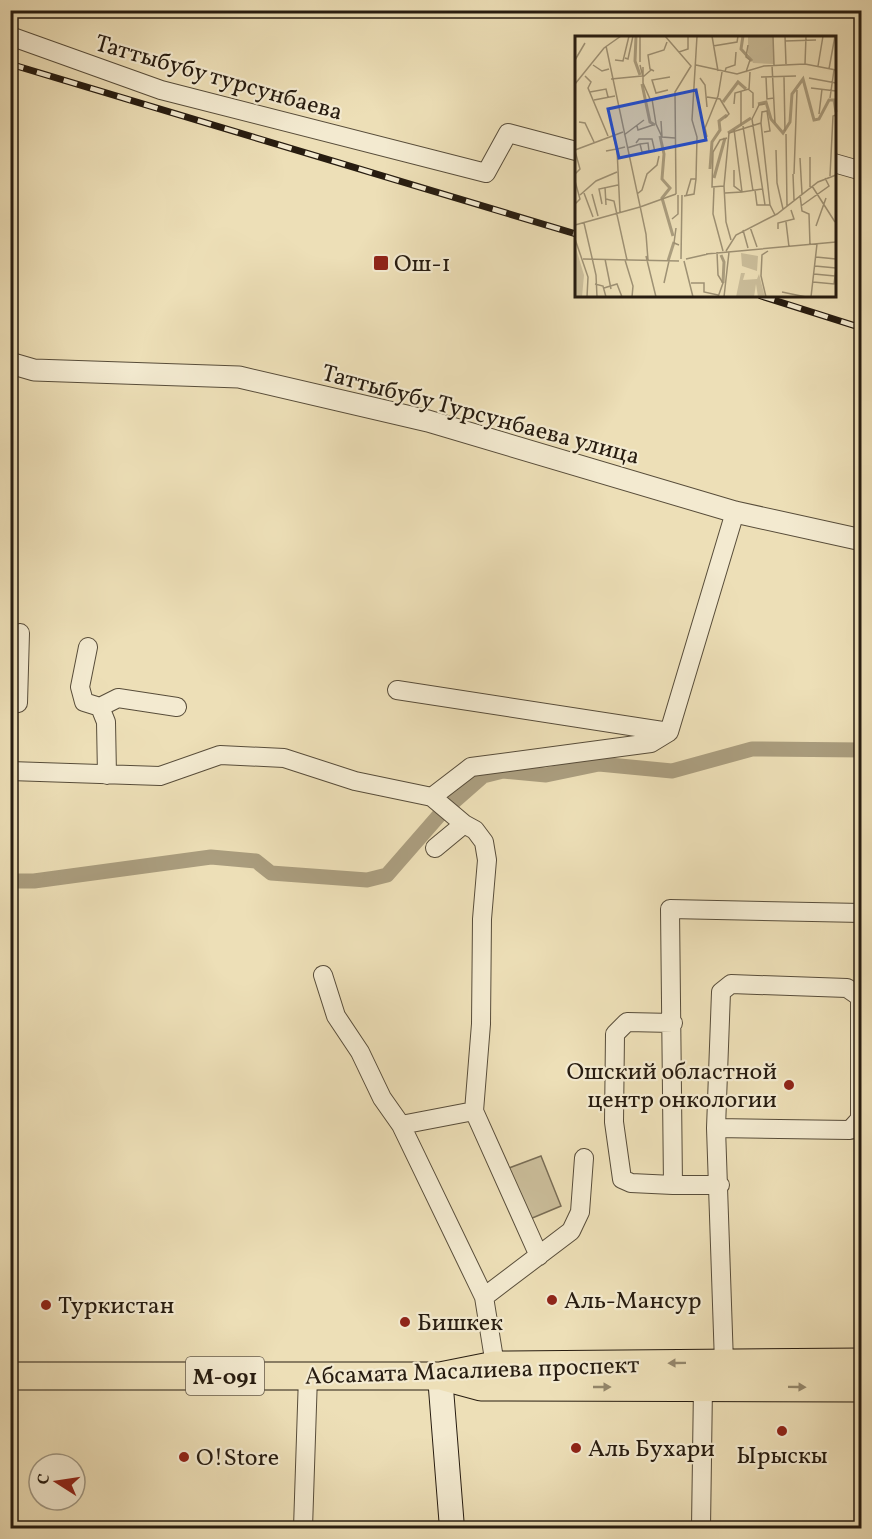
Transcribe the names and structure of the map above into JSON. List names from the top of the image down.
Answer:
{
  "streets": {
    "main road": ["Абсамата Масалиева проспект", "М-091"],
    "street": ["Таттыбубу турсунбаева", "Таттыбубу Турсунбаева улица"]
  },
  "crossings": [
    ["Абсамата Масалиева проспект", "М-091"]
  ],
  "places": {
    "transit": ["Ош-1"],
    "other": [
      "Ошский областной центр онкологии",
      "Аль-Мансур",
      "Туркистан",
      "Бишкек",
      "Ырыскы",
      "Аль Бухари",
      "O!Store"
    ]
  },
  "north": "left"
}
